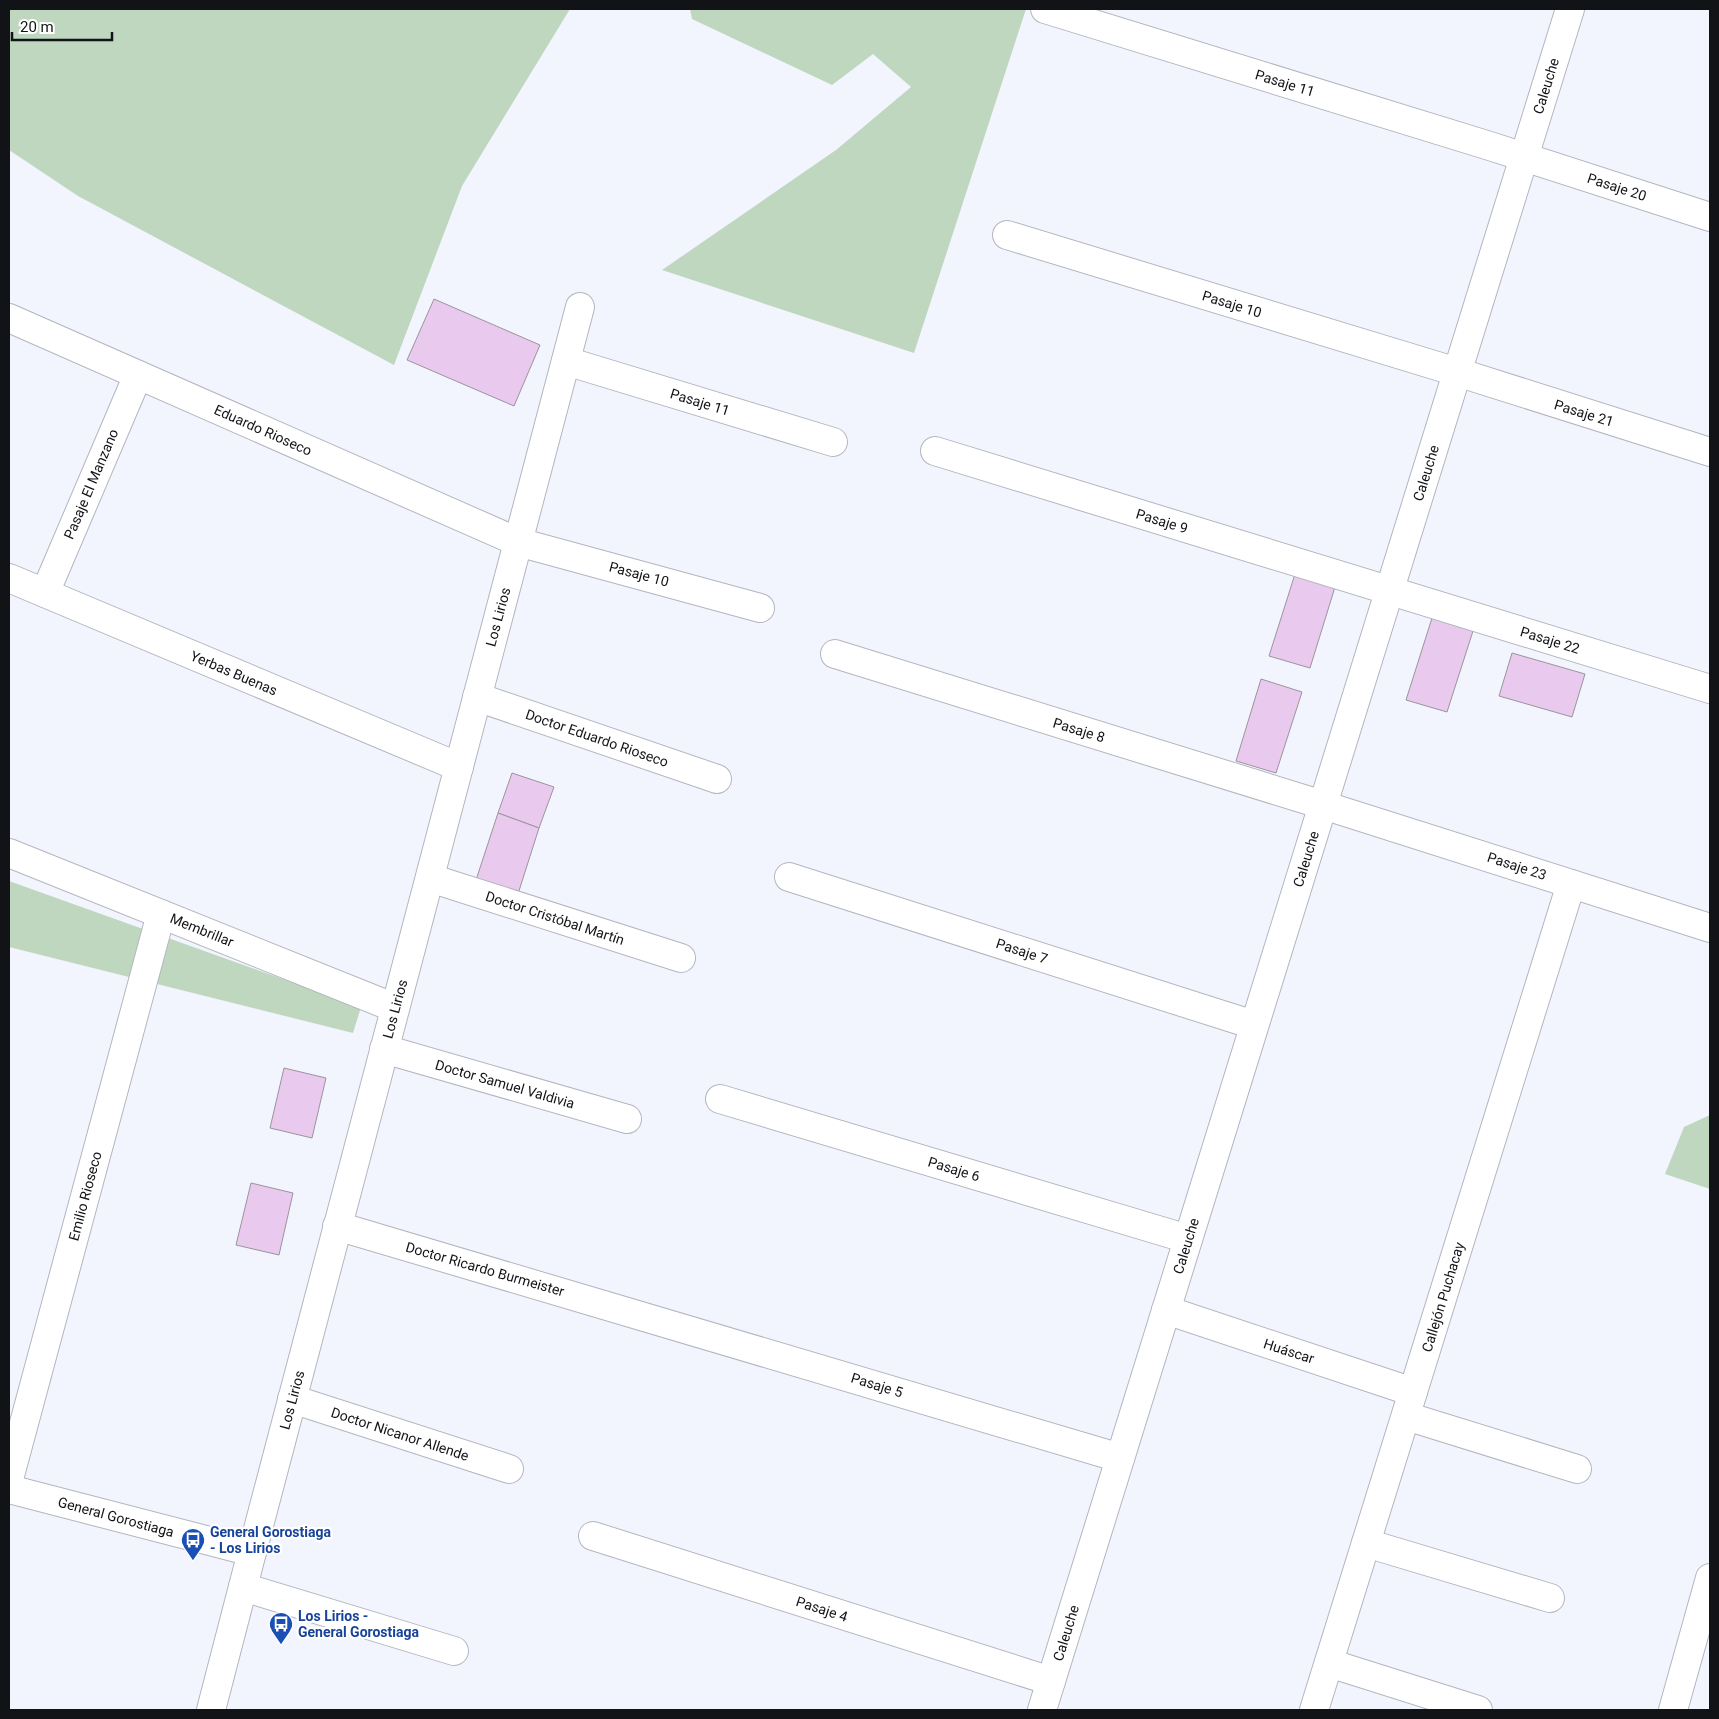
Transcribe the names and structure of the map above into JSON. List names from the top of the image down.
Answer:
{
  "streets": {
    "street": [
      "Pasaje 11",
      "Caleuche",
      "Pasaje 20",
      "Pasaje 10",
      "Pasaje 21",
      "Eduardo Rioseco",
      "Pasaje El Manzano",
      "Pasaje 9",
      "Los Lirios",
      "Pasaje 22",
      "Yerbas Buenas",
      "Pasaje 8",
      "Doctor Eduardo Rioseco",
      "Pasaje 23",
      "Doctor Cristóbal Martín",
      "Membrillar",
      "Pasaje 7",
      "Doctor Samuel Valdivia",
      "Pasaje 6",
      "Emilio Rioseco",
      "Doctor Ricardo Burmeister",
      "Callejón Puchacay",
      "Huáscar",
      "Pasaje 5",
      "Doctor Nicanor Allende",
      "General Gorostiaga",
      "Pasaje 4"
    ]
  },
  "crossings": [
    ["Pasaje 11", "Caleuche"],
    ["Pasaje 11", "Pasaje 20"],
    ["Pasaje 11", "Los Lirios"],
    ["Caleuche", "Pasaje 20"],
    ["Caleuche", "Pasaje 10"],
    ["Caleuche", "Pasaje 21"],
    ["Caleuche", "Pasaje 9"],
    ["Caleuche", "Pasaje 22"],
    ["Caleuche", "Pasaje 8"],
    ["Caleuche", "Pasaje 23"],
    ["Caleuche", "Pasaje 7"],
    ["Caleuche", "Pasaje 6"],
    ["Caleuche", "Huáscar"],
    ["Caleuche", "Pasaje 5"],
    ["Caleuche", "Pasaje 4"],
    ["Pasaje 10", "Pasaje 21"],
    ["Pasaje 10", "Eduardo Rioseco"],
    ["Pasaje 10", "Los Lirios"],
    ["Eduardo Rioseco", "Pasaje El Manzano"],
    ["Eduardo Rioseco", "Los Lirios"],
    ["Pasaje El Manzano", "Yerbas Buenas"],
    ["Pasaje 9", "Pasaje 22"],
    ["Los Lirios", "Yerbas Buenas"],
    ["Los Lirios", "Doctor Eduardo Rioseco"],
    ["Los Lirios", "Doctor Cristóbal Martín"],
    ["Los Lirios", "Membrillar"],
    ["Los Lirios", "Doctor Samuel Valdivia"],
    ["Los Lirios", "Doctor Ricardo Burmeister"],
    ["Los Lirios", "Doctor Nicanor Allende"],
    ["Los Lirios", "General Gorostiaga"],
    ["Pasaje 8", "Pasaje 23"],
    ["Pasaje 23", "Callejón Puchacay"],
    ["Membrillar", "Emilio Rioseco"],
    ["Doctor Ricardo Burmeister", "Pasaje 5"],
    ["Callejón Puchacay", "Huáscar"]
  ],
  "places": {
    "bus stop": ["General Gorostiaga - Los Lirios", "Los Lirios - General Gorostiaga"]
  },
  "scale_bar": "20 m"
}
